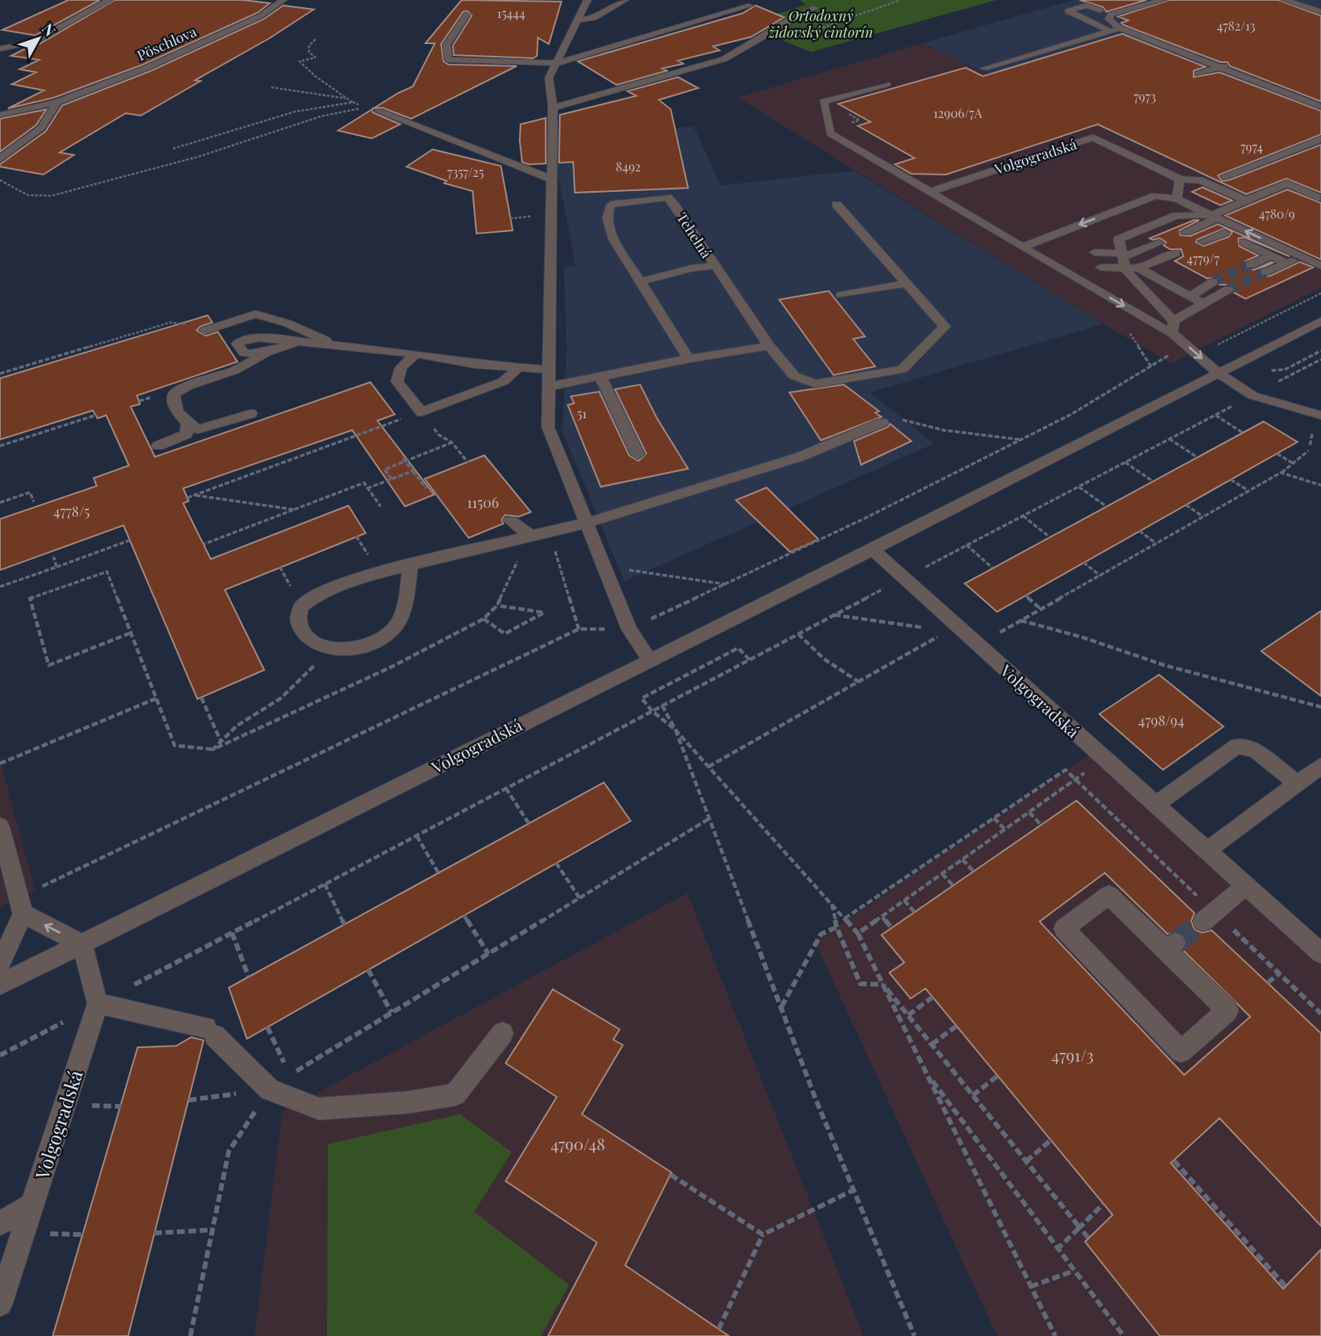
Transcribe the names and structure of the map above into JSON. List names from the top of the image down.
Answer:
{
  "streets": {
    "street": ["Pöschlova", "Volgogradská", "Tehelná"]
  },
  "parks": ["Ortodoxný židovský cintorín"],
  "house_numbers": [
    "15444",
    "4782/13",
    "7973",
    "12906/7A",
    "7974",
    "8492",
    "7357/25",
    "4780/9",
    "4779/7",
    "51",
    "11506",
    "4778/5",
    "4798/94",
    "4791/3",
    "4790/48"
  ],
  "north": "top right"
}
